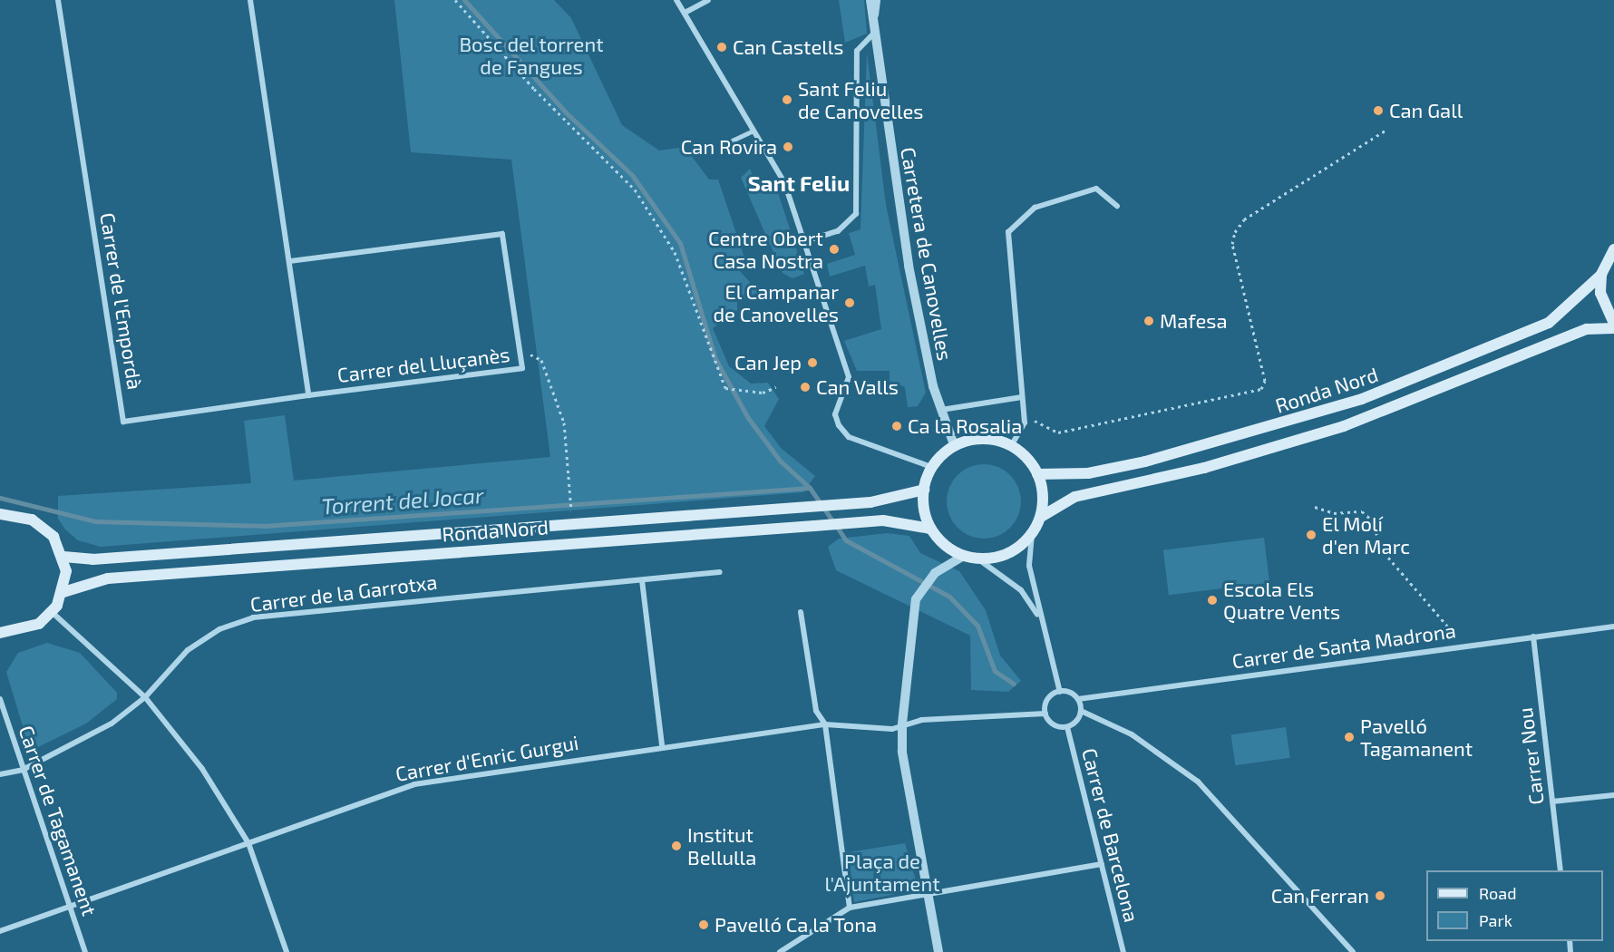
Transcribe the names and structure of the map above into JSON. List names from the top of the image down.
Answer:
{
  "streets": {
    "main road": ["Ronda Nord"],
    "street": [
      "Carretera de Canovelles",
      "Carrer de l'Empordà",
      "Carrer del Lluçanès",
      "Carrer de la Garrotxa",
      "Carrer de Santa Madrona",
      "Carrer Nou",
      "Carrer d'Enric Gurgui",
      "Carrer de Tagamanent",
      "Carrer de Barcelona"
    ]
  },
  "crossings": [
    ["Carretera de Canovelles", "Ronda Nord"],
    ["Carrer de l'Empordà", "Carrer del Lluçanès"],
    ["Carrer de la Garrotxa", "Carrer de Tagamanent"],
    ["Carrer de Santa Madrona", "Carrer Nou"],
    ["Carrer de Santa Madrona", "Carrer d'Enric Gurgui"],
    ["Carrer de Santa Madrona", "Carrer de Barcelona"],
    ["Carrer d'Enric Gurgui", "Carrer de Tagamanent"],
    ["Carrer d'Enric Gurgui", "Carrer de Barcelona"]
  ],
  "districts": ["Sant Feliu"],
  "water": ["Torrent del Jocar"],
  "parks": ["Bosc del torrent de Fangues", "Plaça de l'Ajuntament"],
  "places": [
    "Can Castells",
    "Sant Feliu de Canovelles",
    "Can Gall",
    "Can Rovira",
    "Centre Obert Casa Nostra",
    "El Campanar de Canovelles",
    "Mafesa",
    "Can Jep",
    "Can Valls",
    "Ca la Rosalia",
    "El Molí d'en Marc",
    "Escola Els Quatre Vents",
    "Pavelló Tagamanent",
    "Institut Bellulla",
    "Can Ferran",
    "Pavelló Ca la Tona"
  ],
  "legend": ["Road", "Park"]
}
